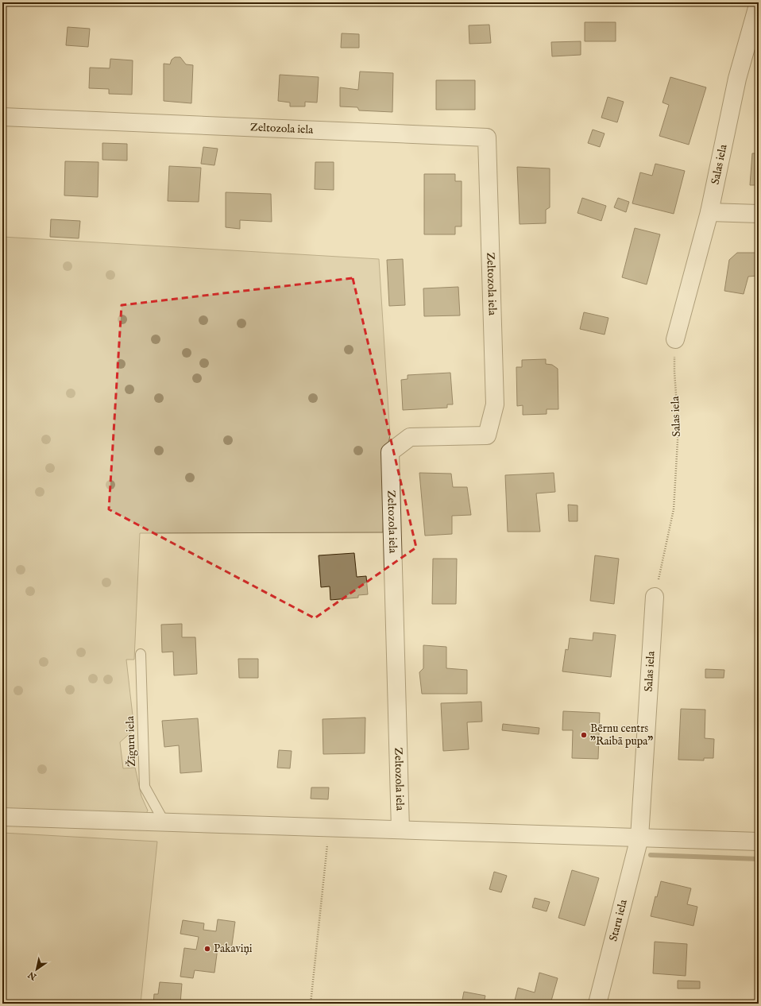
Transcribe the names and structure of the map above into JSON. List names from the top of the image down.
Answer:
{
  "streets": {
    "street": ["Zeltozola iela", "Salas iela", "Staru iela"],
    "lane": ["Žīguru iela"]
  },
  "crossings": [
    ["Salas iela", "Staru iela"]
  ],
  "places": ["Bērnu centrs \"Raibā pupa\"", "Pakaviņi"],
  "north": "bottom left"
}
